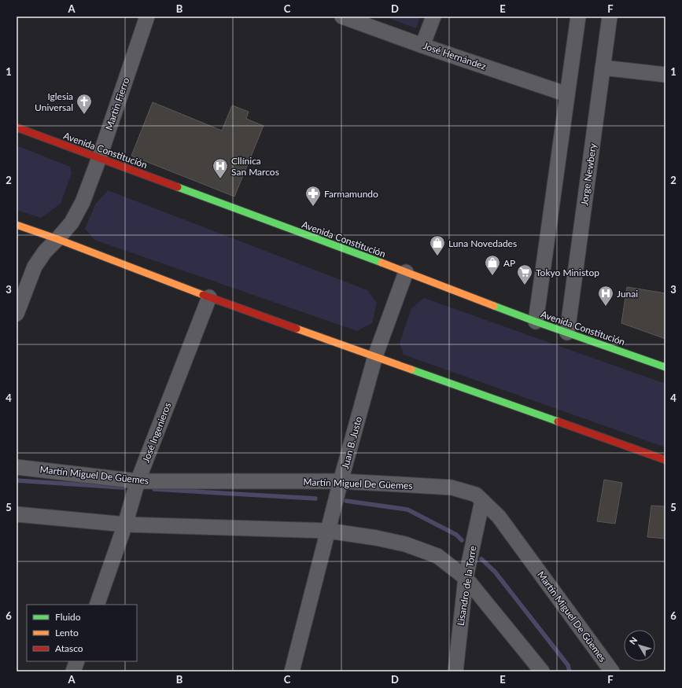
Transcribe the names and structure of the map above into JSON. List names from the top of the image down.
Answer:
{
  "streets": {
    "main road": ["Avenida Constitución"],
    "street": [
      "José Hernández",
      "Martín Fierro",
      "Jorge Newbery",
      "José Ingenieros",
      "Juan B. Justo",
      "Martín Miguel De Güemes",
      "Lisandro de la Torre"
    ]
  },
  "crossings": [
    ["Martín Fierro", "Avenida Constitución"],
    ["Avenida Constitución", "Jorge Newbery"],
    ["Avenida Constitución", "Juan B. Justo"],
    ["José Ingenieros", "Martín Miguel De Güemes"],
    ["Juan B. Justo", "Martín Miguel De Güemes"],
    ["Martín Miguel De Güemes", "Lisandro de la Torre"]
  ],
  "places": {
    "church": ["Iglesia Universal"],
    "hospital": ["Cllínica San Marcos", "Junai"],
    "pharmacy": ["Farmamundo"],
    "shop": ["Luna Novedades", "AP"],
    "supermarket": ["Tokyo Ministop"]
  },
  "legend": ["Fluido", "Lento", "Atasco"],
  "north": "top left",
  "grid": {
    "columns": [
      "A",
      "B",
      "C",
      "D",
      "E",
      "F"
    ],
    "rows": [
      "1",
      "2",
      "3",
      "4",
      "5",
      "6"
    ]
  }
}
